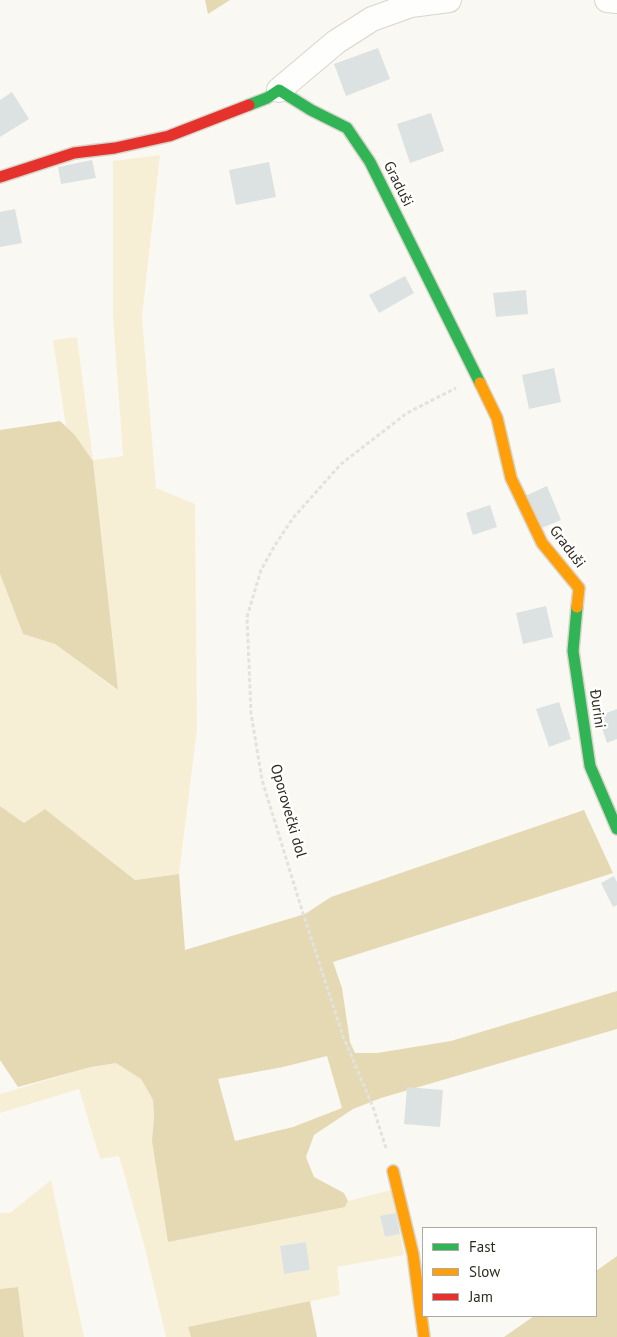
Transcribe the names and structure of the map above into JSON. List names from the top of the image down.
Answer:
{
  "streets": {
    "street": ["Graduši", "Đurini"],
    "path": ["Oporovečki dol"]
  },
  "crossings": [
    ["Graduši", "Đurini"],
    ["Graduši", "Oporovečki dol"]
  ],
  "legend": ["Fast", "Slow", "Jam"]
}
